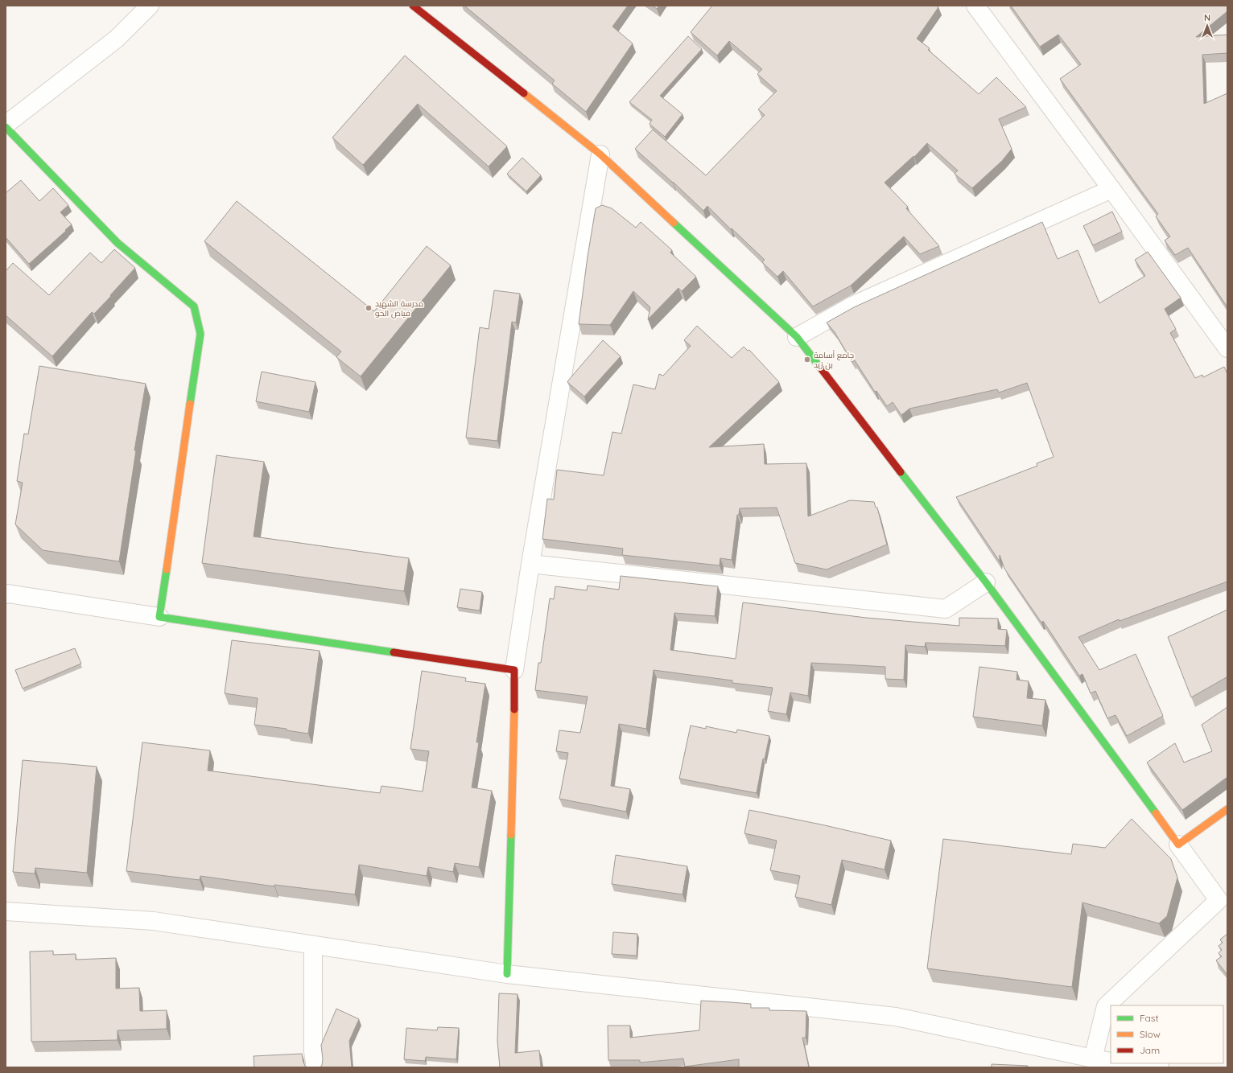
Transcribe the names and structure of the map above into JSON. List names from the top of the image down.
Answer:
{
  "places": ["مدرسة الشهيد فياض الحو", "جامع أسامة بن زيد"],
  "legend": ["Fast", "Slow", "Jam"],
  "north": "top"
}
